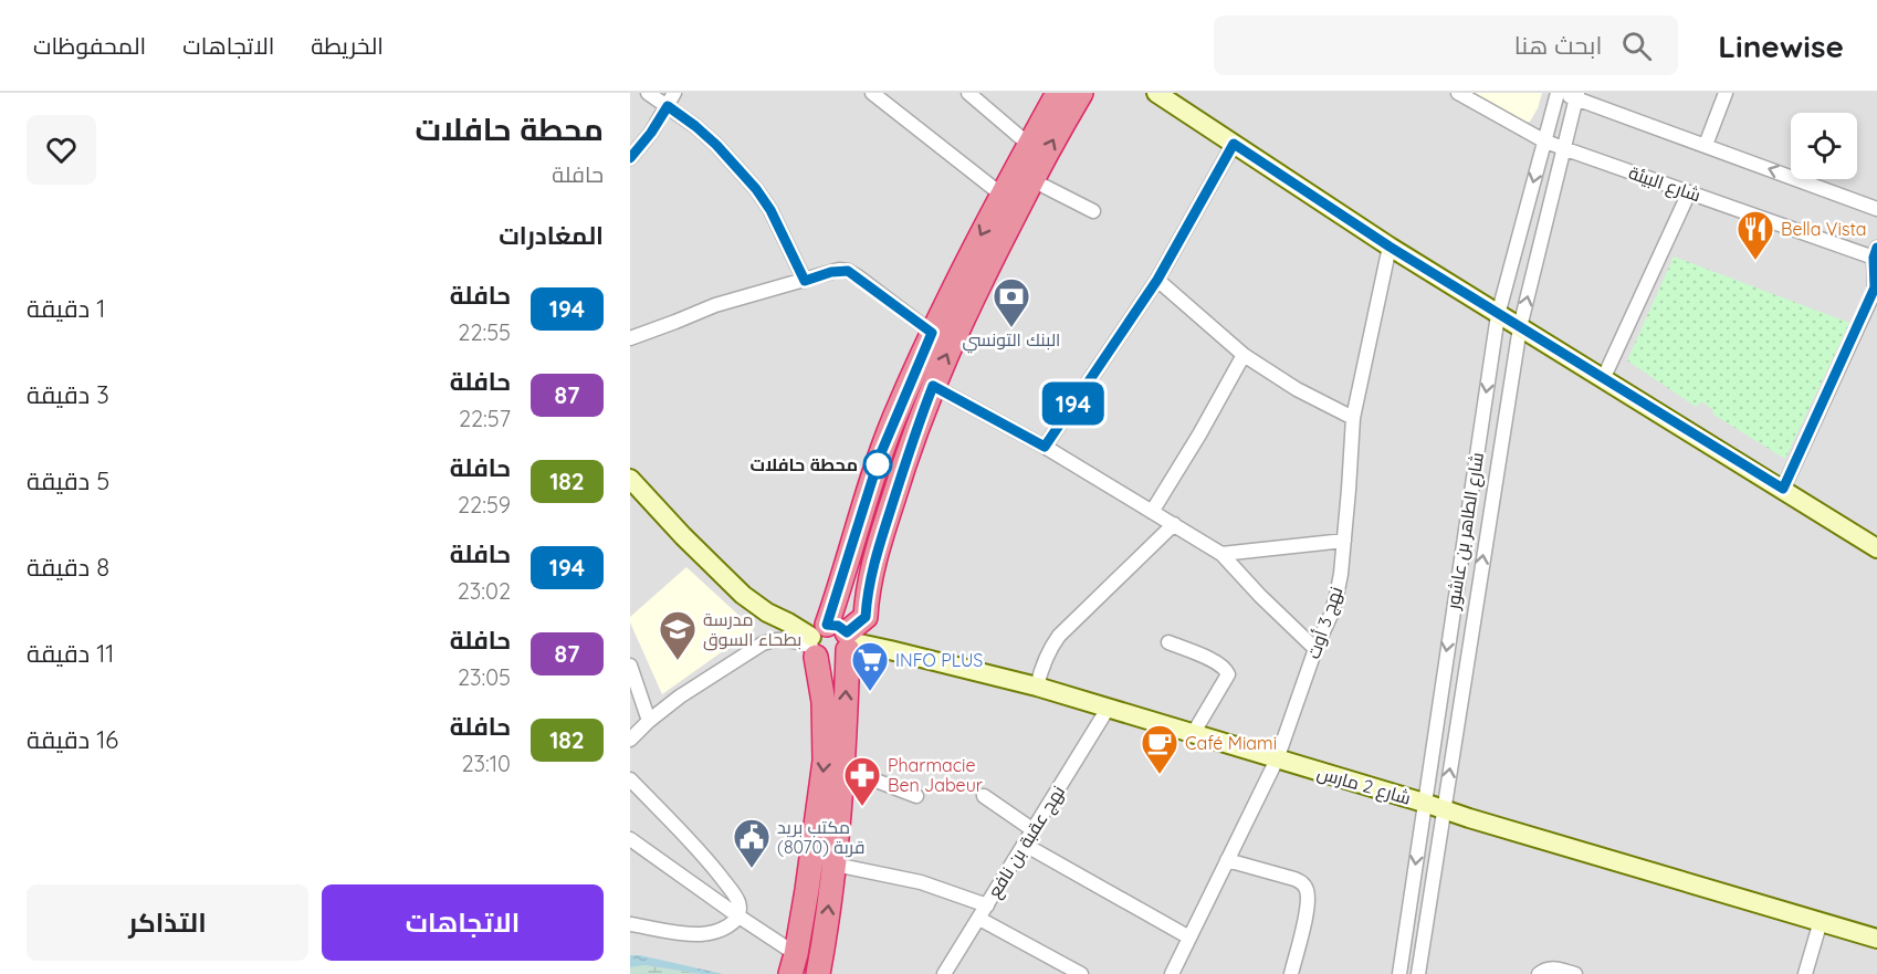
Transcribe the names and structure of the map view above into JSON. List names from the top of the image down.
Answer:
{
  "streets": {
    "street": [
      "شارع البيئة",
      "شارع الطاهر بن عاشور",
      "نهج 3 أوت",
      "شارع 2 مارس",
      "نهج عقبة بن نافع"
    ]
  },
  "crossings": [
    ["شارع البيئة", "شارع الطاهر بن عاشور"],
    ["شارع الطاهر بن عاشور", "شارع 2 مارس"],
    ["نهج 3 أوت", "شارع 2 مارس"],
    ["شارع 2 مارس", "نهج عقبة بن نافع"]
  ],
  "places": {
    "restaurant": ["Bella Vista"],
    "bank": ["البنك التونسي"],
    "other": ["محطة حافلات"],
    "school or university": ["مدرسة بطحاء السوق"],
    "supermarket": ["INFO PLUS"],
    "cafe": ["Café Miami"],
    "pharmacy": ["Pharmacie Ben Jabeur"],
    "public building": ["مكتب بريد قربة (8070)"]
  },
  "lines": ["bus line 194"],
  "page": {
    "header": "Linewise",
    "search": "ابحث هنا",
    "nav": ["الخريطة", "الاتجاهات", "المحفوظات"],
    "on_map": "194",
    "heading": [
      ["محطة حافلات", "حافلة"],
      "المغادرات"
    ],
    "list": [
      {
        "mark": "194",
        "name": "حافلة",
        "note": "22:55",
        "value": "1 دقيقة"
      },
      {
        "mark": "87",
        "name": "حافلة",
        "note": "22:57",
        "value": "3 دقيقة"
      },
      {
        "mark": "182",
        "name": "حافلة",
        "note": "22:59",
        "value": "5 دقيقة"
      },
      {
        "mark": "194",
        "name": "حافلة",
        "note": "23:02",
        "value": "8 دقيقة"
      },
      {
        "mark": "87",
        "name": "حافلة",
        "note": "23:05",
        "value": "11 دقيقة"
      },
      {
        "mark": "182",
        "name": "حافلة",
        "note": "23:10",
        "value": "16 دقيقة"
      }
    ],
    "buttons": ["الاتجاهات", "التذاكر"]
  }
}
